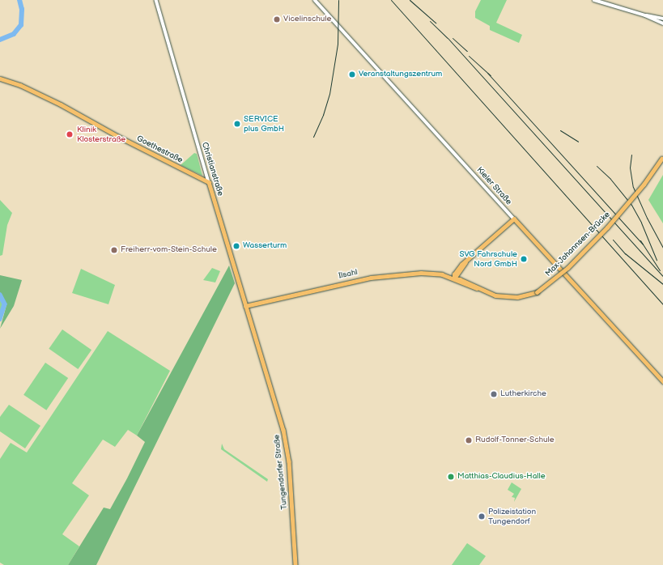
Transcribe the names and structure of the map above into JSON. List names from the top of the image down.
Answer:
{
  "streets": {
    "main road": [
      "Goethestraße",
      "Christianstraße",
      "Kieler Straße",
      "Max-Johannsen-Brücke",
      "Ilsahl",
      "Tungendorfer Straße"
    ]
  },
  "crossings": [
    ["Goethestraße", "Christianstraße"],
    ["Christianstraße", "Ilsahl"],
    ["Christianstraße", "Tungendorfer Straße"],
    ["Max-Johannsen-Brücke", "Ilsahl"]
  ],
  "places": [
    "Vicelinschule",
    "Veranstaltungszentrum",
    "SERVICE plus GmbH",
    "Klinik Klosterstraße",
    "Wasserturm",
    "Freiherr-vom-Stein-Schule",
    "SVG Fahrschule Nord GmbH",
    "Lutherkirche",
    "Rudolf-Tonner-Schule",
    "Matthias-Claudius-Halle",
    "Polizeistation Tungendorf"
  ]
}
